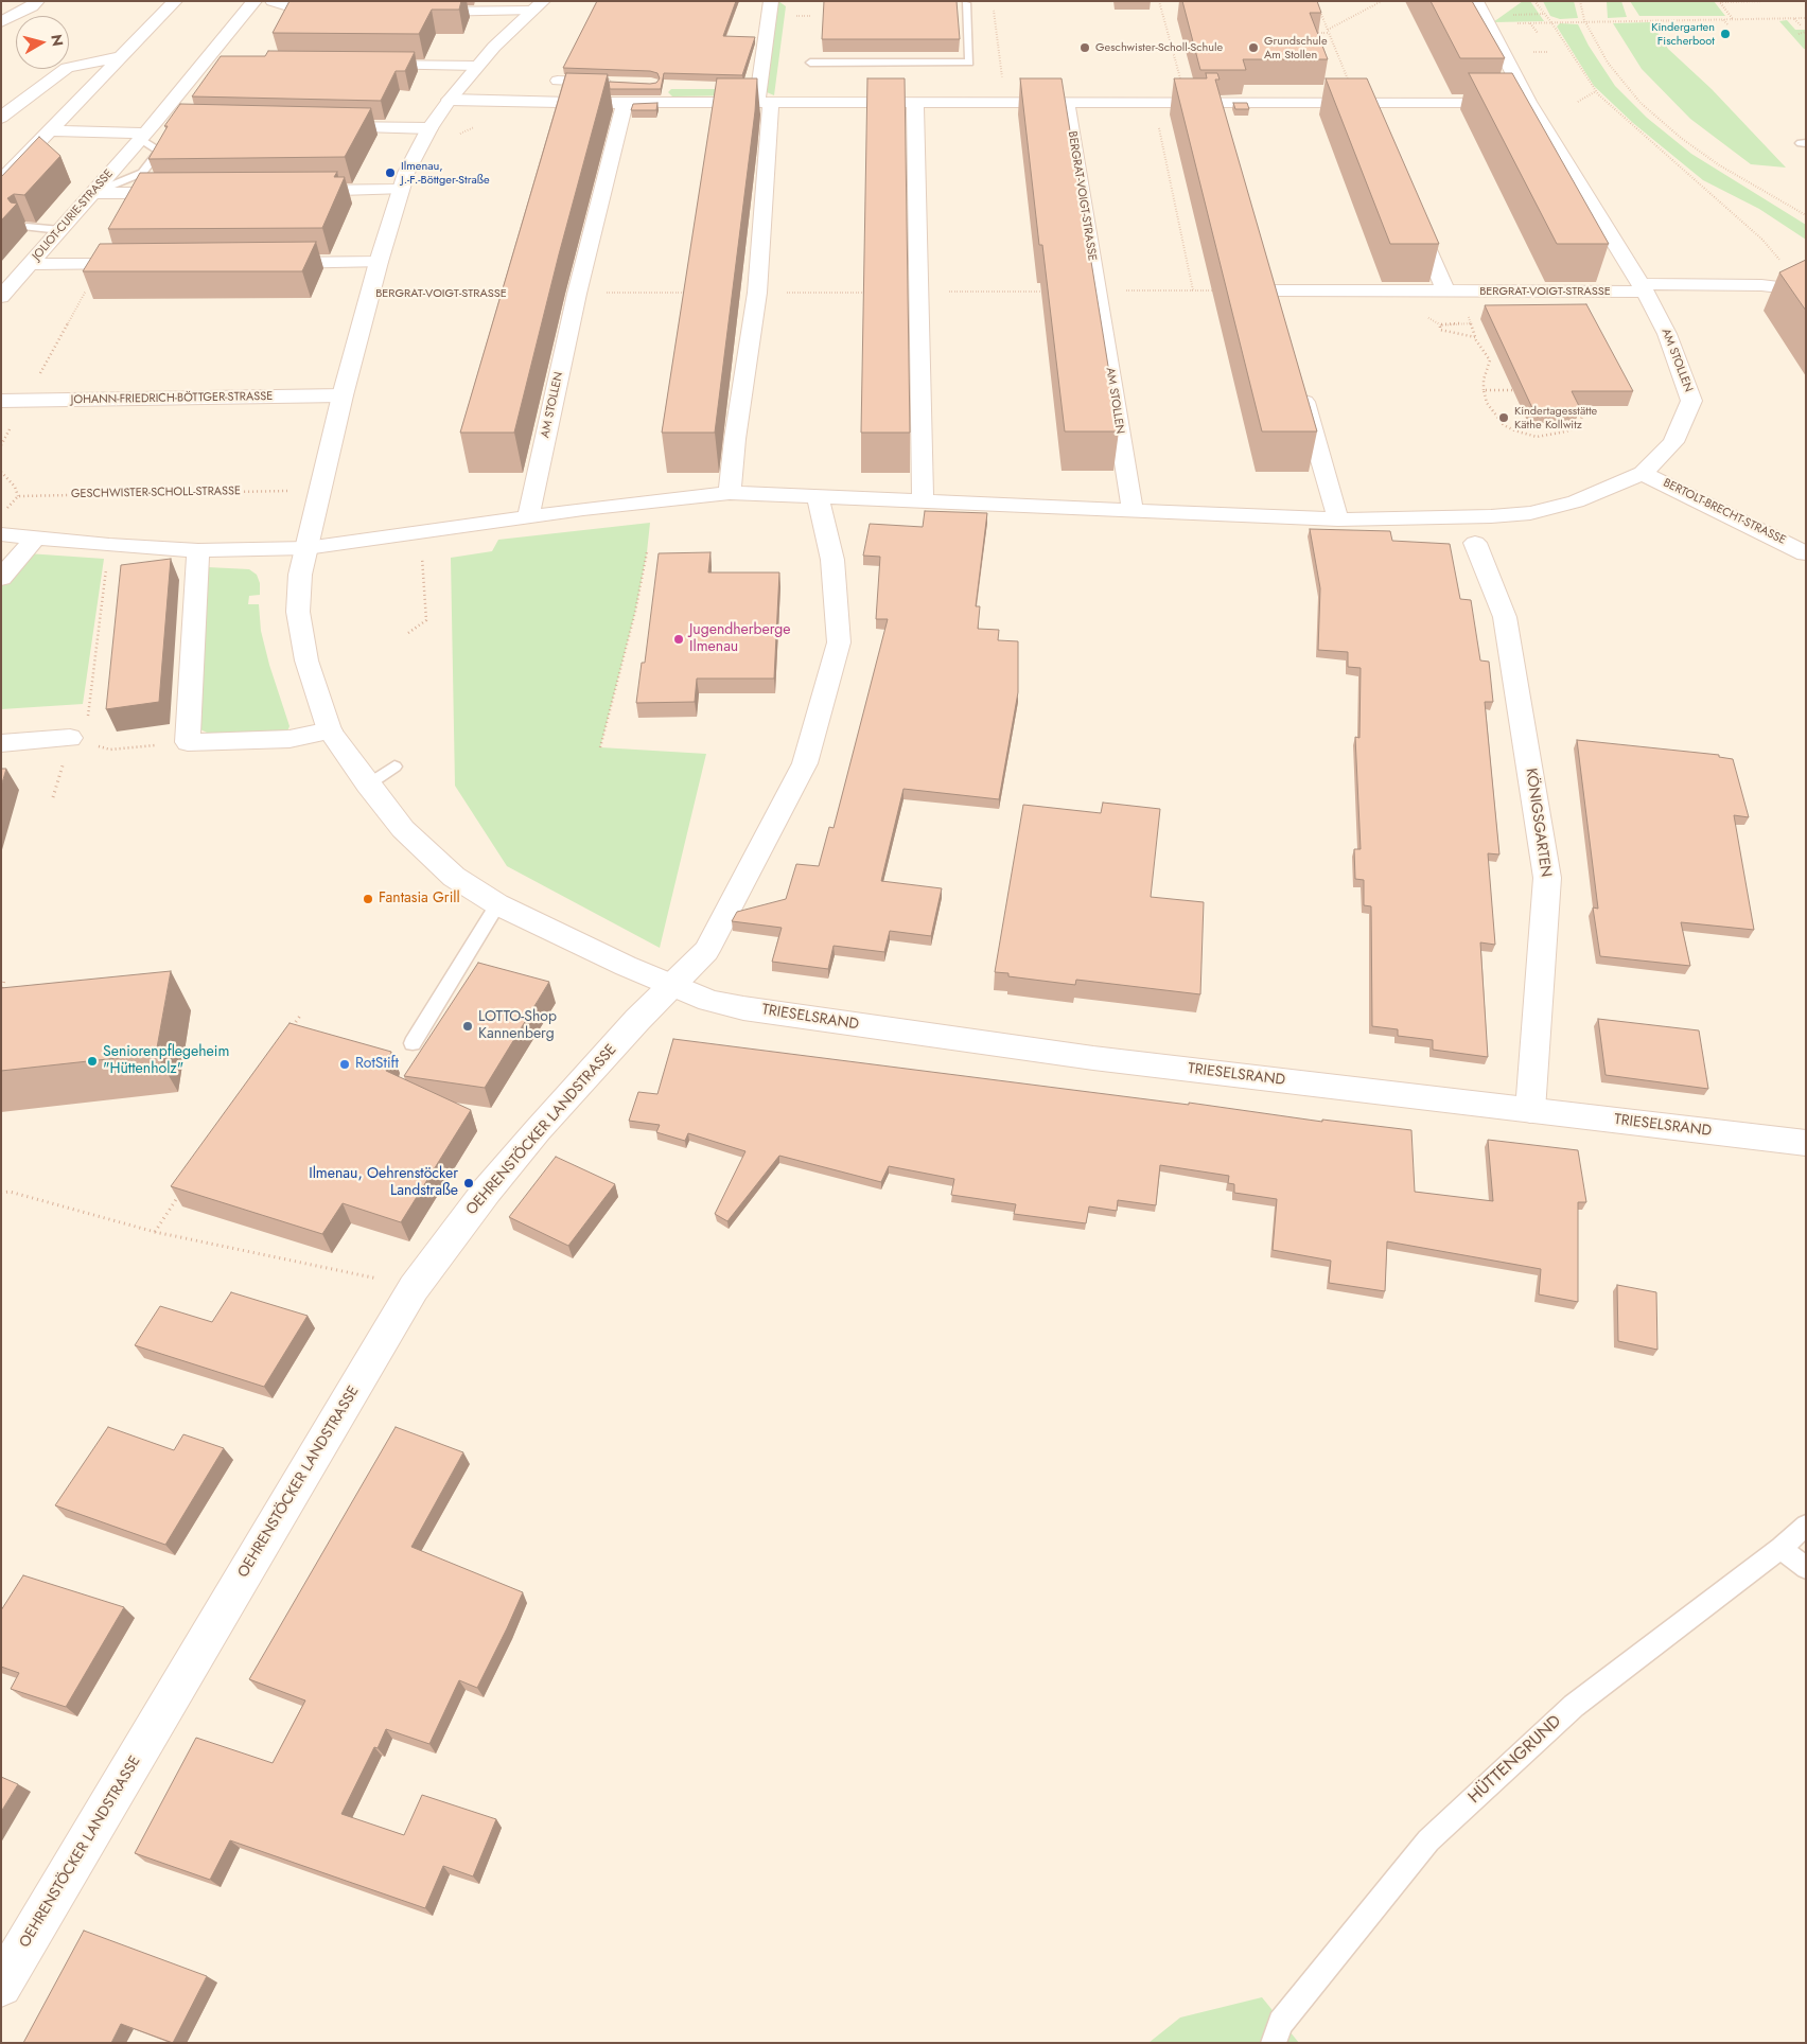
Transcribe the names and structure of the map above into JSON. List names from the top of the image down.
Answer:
{
  "streets": {
    "street": [
      "BERGRAT-VOIGT-STRASSE",
      "JOLIOT-CURIE-STRASSE",
      "AM STOLLEN",
      "JOHANN-FRIEDRICH-BÖTTGER-STRASSE",
      "BERTOLT-BRECHT-STRASSE",
      "KÖNIGSGARTEN",
      "TRIESELSRAND",
      "OEHRENSTÖCKER LANDSTRASSE"
    ],
    "lane": ["HÜTTENGRUND"],
    "path": ["GESCHWISTER-SCHOLL-STRASSE"]
  },
  "crossings": [
    ["BERGRAT-VOIGT-STRASSE", "AM STOLLEN"],
    ["AM STOLLEN", "BERTOLT-BRECHT-STRASSE"],
    ["AM STOLLEN", "OEHRENSTÖCKER LANDSTRASSE"],
    ["KÖNIGSGARTEN", "TRIESELSRAND"],
    ["TRIESELSRAND", "OEHRENSTÖCKER LANDSTRASSE"]
  ],
  "places": [
    "Kindergarten Fischerboot",
    "Geschwister-Scholl-Schule",
    "Grundschule Am Stollen",
    "Ilmenau, J.-F.-Böttger-Straße",
    "Kindertagesstätte Käthe Kollwitz",
    "Jugendherberge Ilmenau",
    "Fantasia Grill",
    "LOTTO-Shop Kannenberg",
    "Seniorenpflegeheim \"Hüttenholz\"",
    "RotStift",
    "Ilmenau, Oehrenstöcker Landstraße"
  ],
  "north": "right"
}
